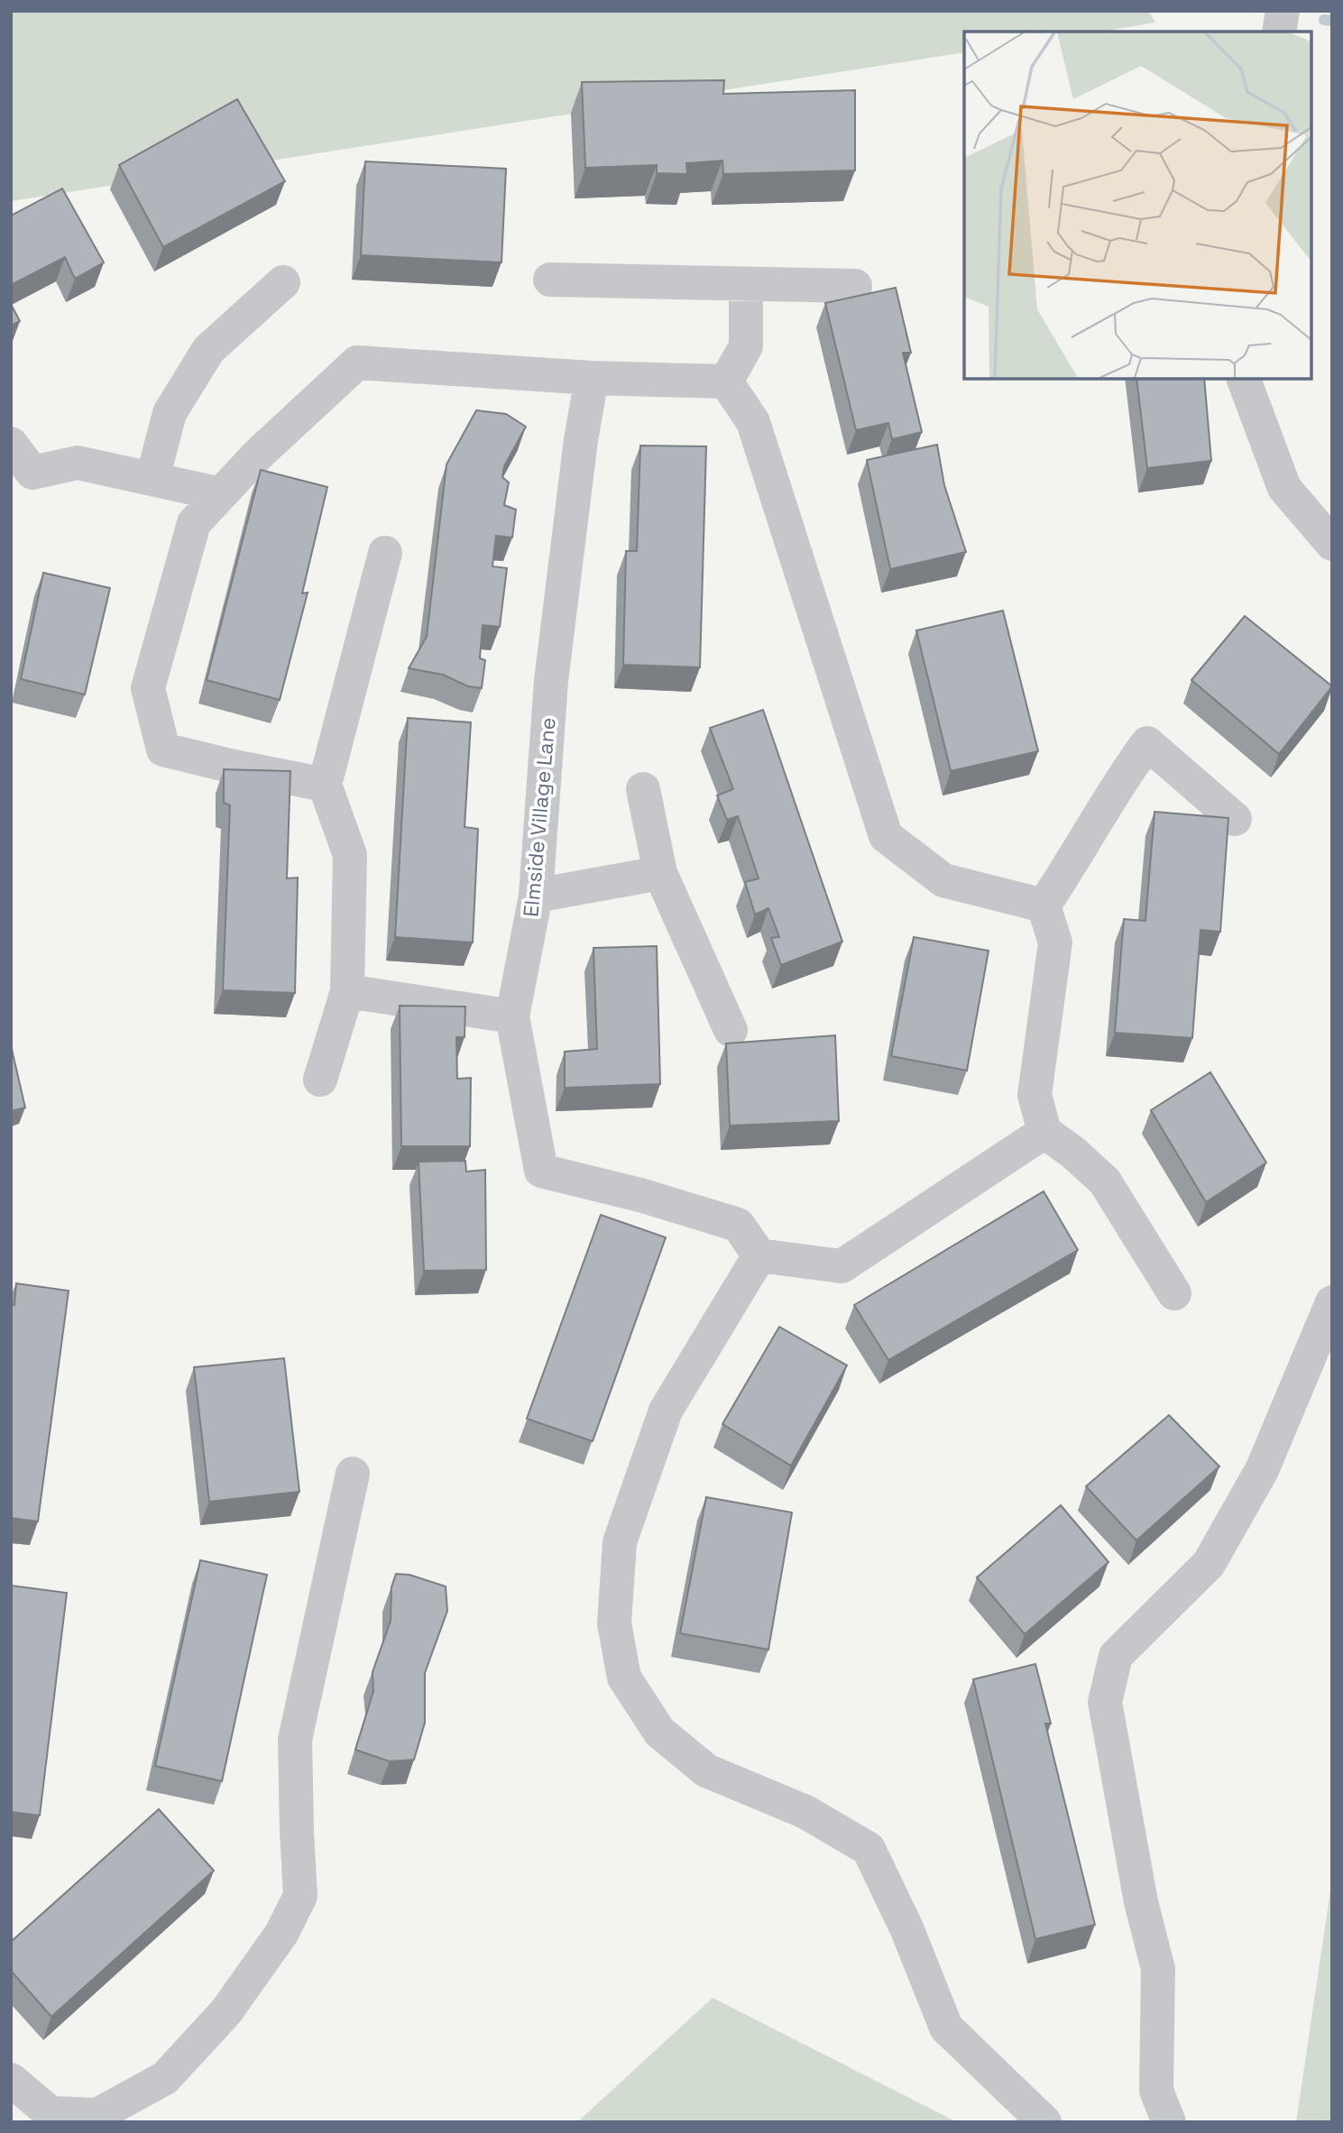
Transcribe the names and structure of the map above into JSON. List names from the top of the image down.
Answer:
{
  "streets": {
    "street": ["Elmside Village Lane"]
  }
}
